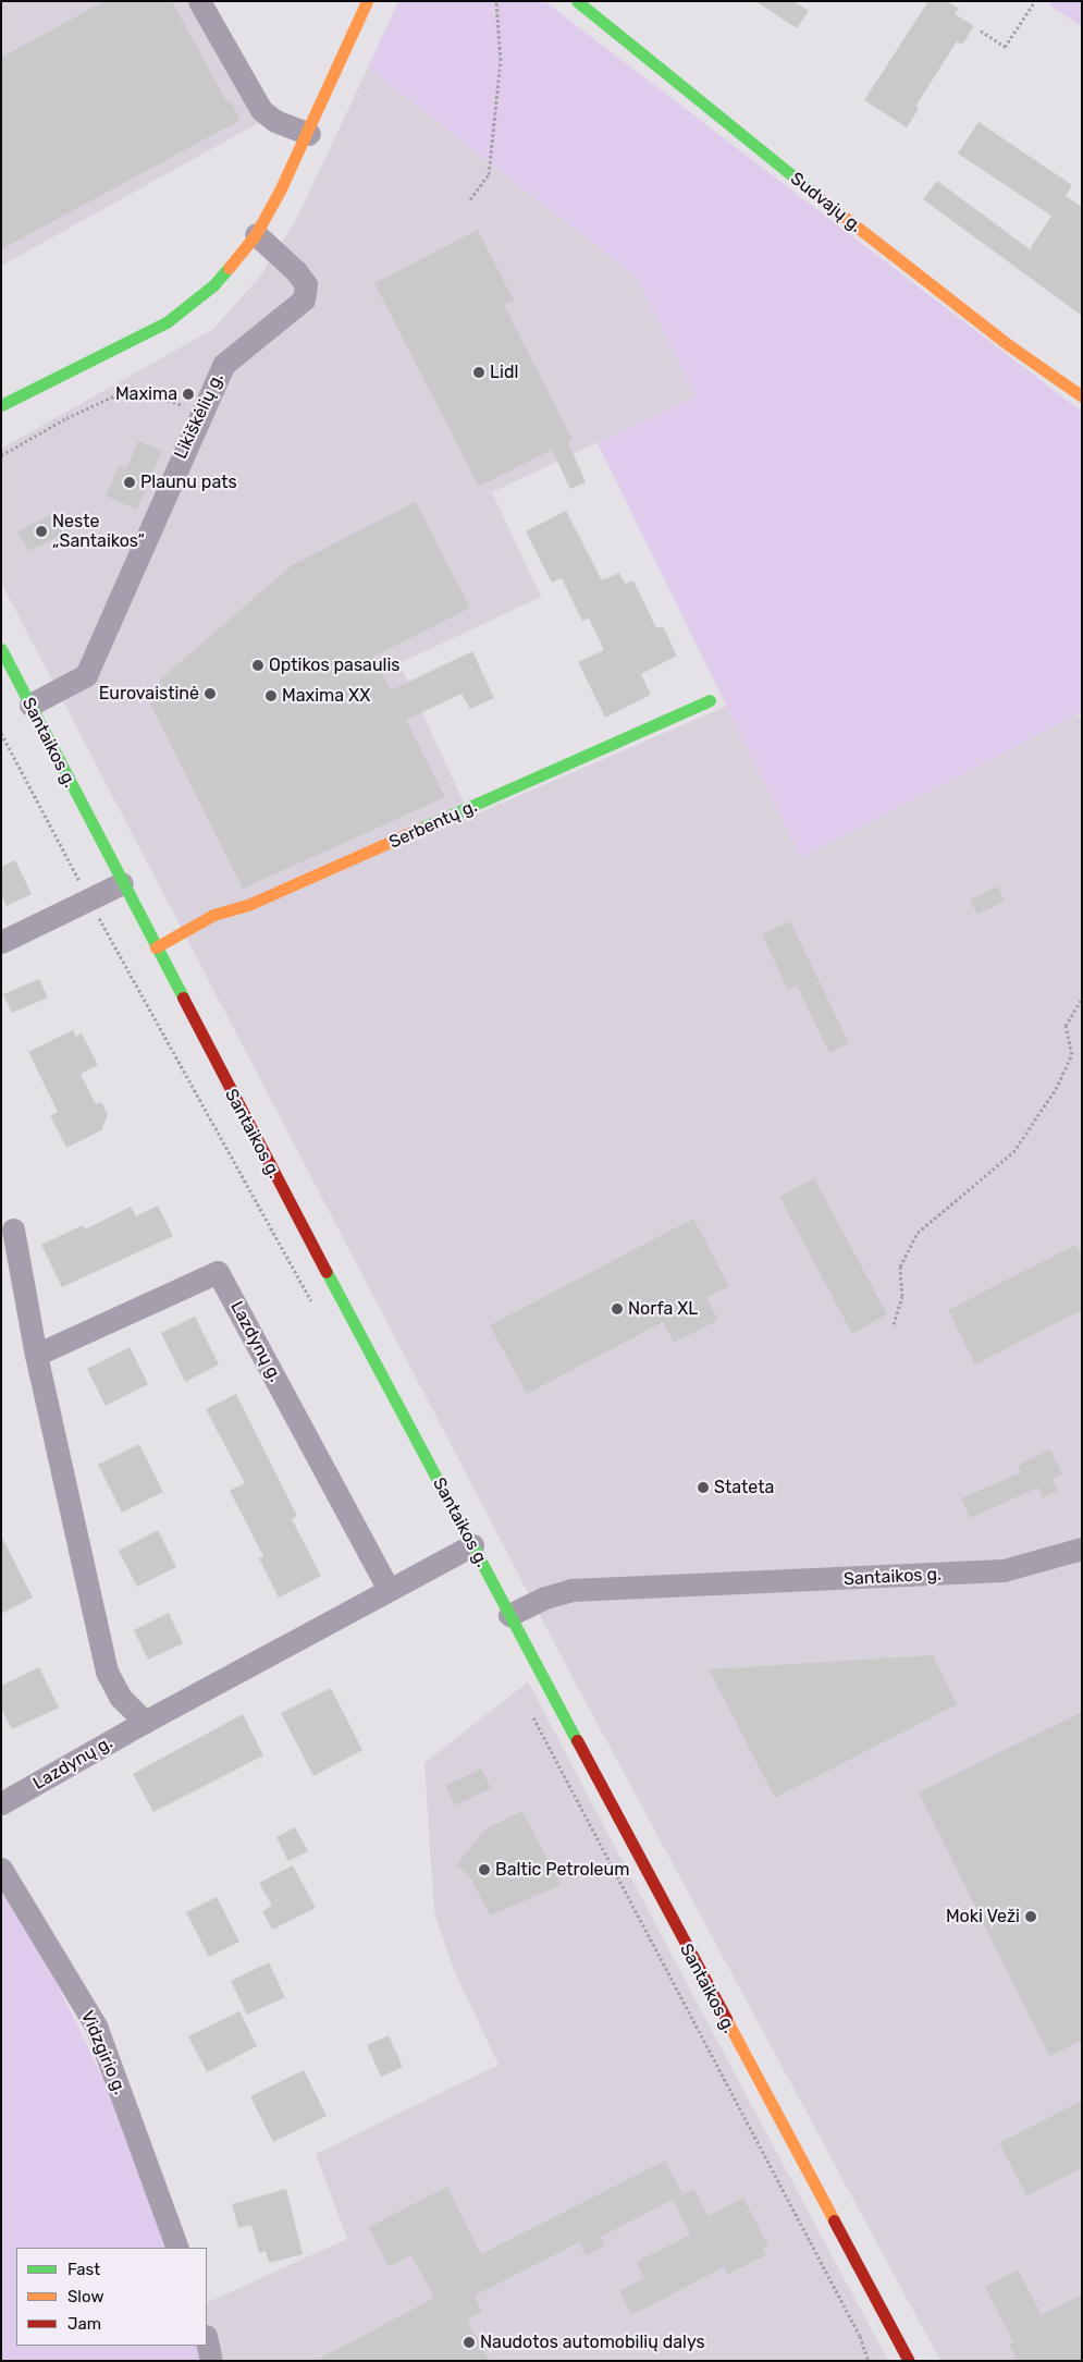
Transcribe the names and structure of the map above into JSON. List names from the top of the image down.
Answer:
{
  "streets": {
    "main road": ["Sudvajų g.", "Santaikos g.", "Serbentų g."],
    "street": ["Likiškėlių g.", "Lazdynų g.", "Vidzgirio g."]
  },
  "crossings": [
    ["Likiškėlių g.", "Santaikos g."],
    ["Santaikos g.", "Serbentų g."],
    ["Santaikos g.", "Lazdynų g."]
  ],
  "places": [
    "Lidl",
    "Maxima",
    "Plaunu pats",
    "Neste „Santaikos“",
    "Optikos pasaulis",
    "Eurovaistinė",
    "Maxima XX",
    "Norfa XL",
    "Stateta",
    "Baltic Petroleum",
    "Moki Veži",
    "Naudotos automobilių dalys"
  ],
  "legend": ["Fast", "Slow", "Jam"]
}
